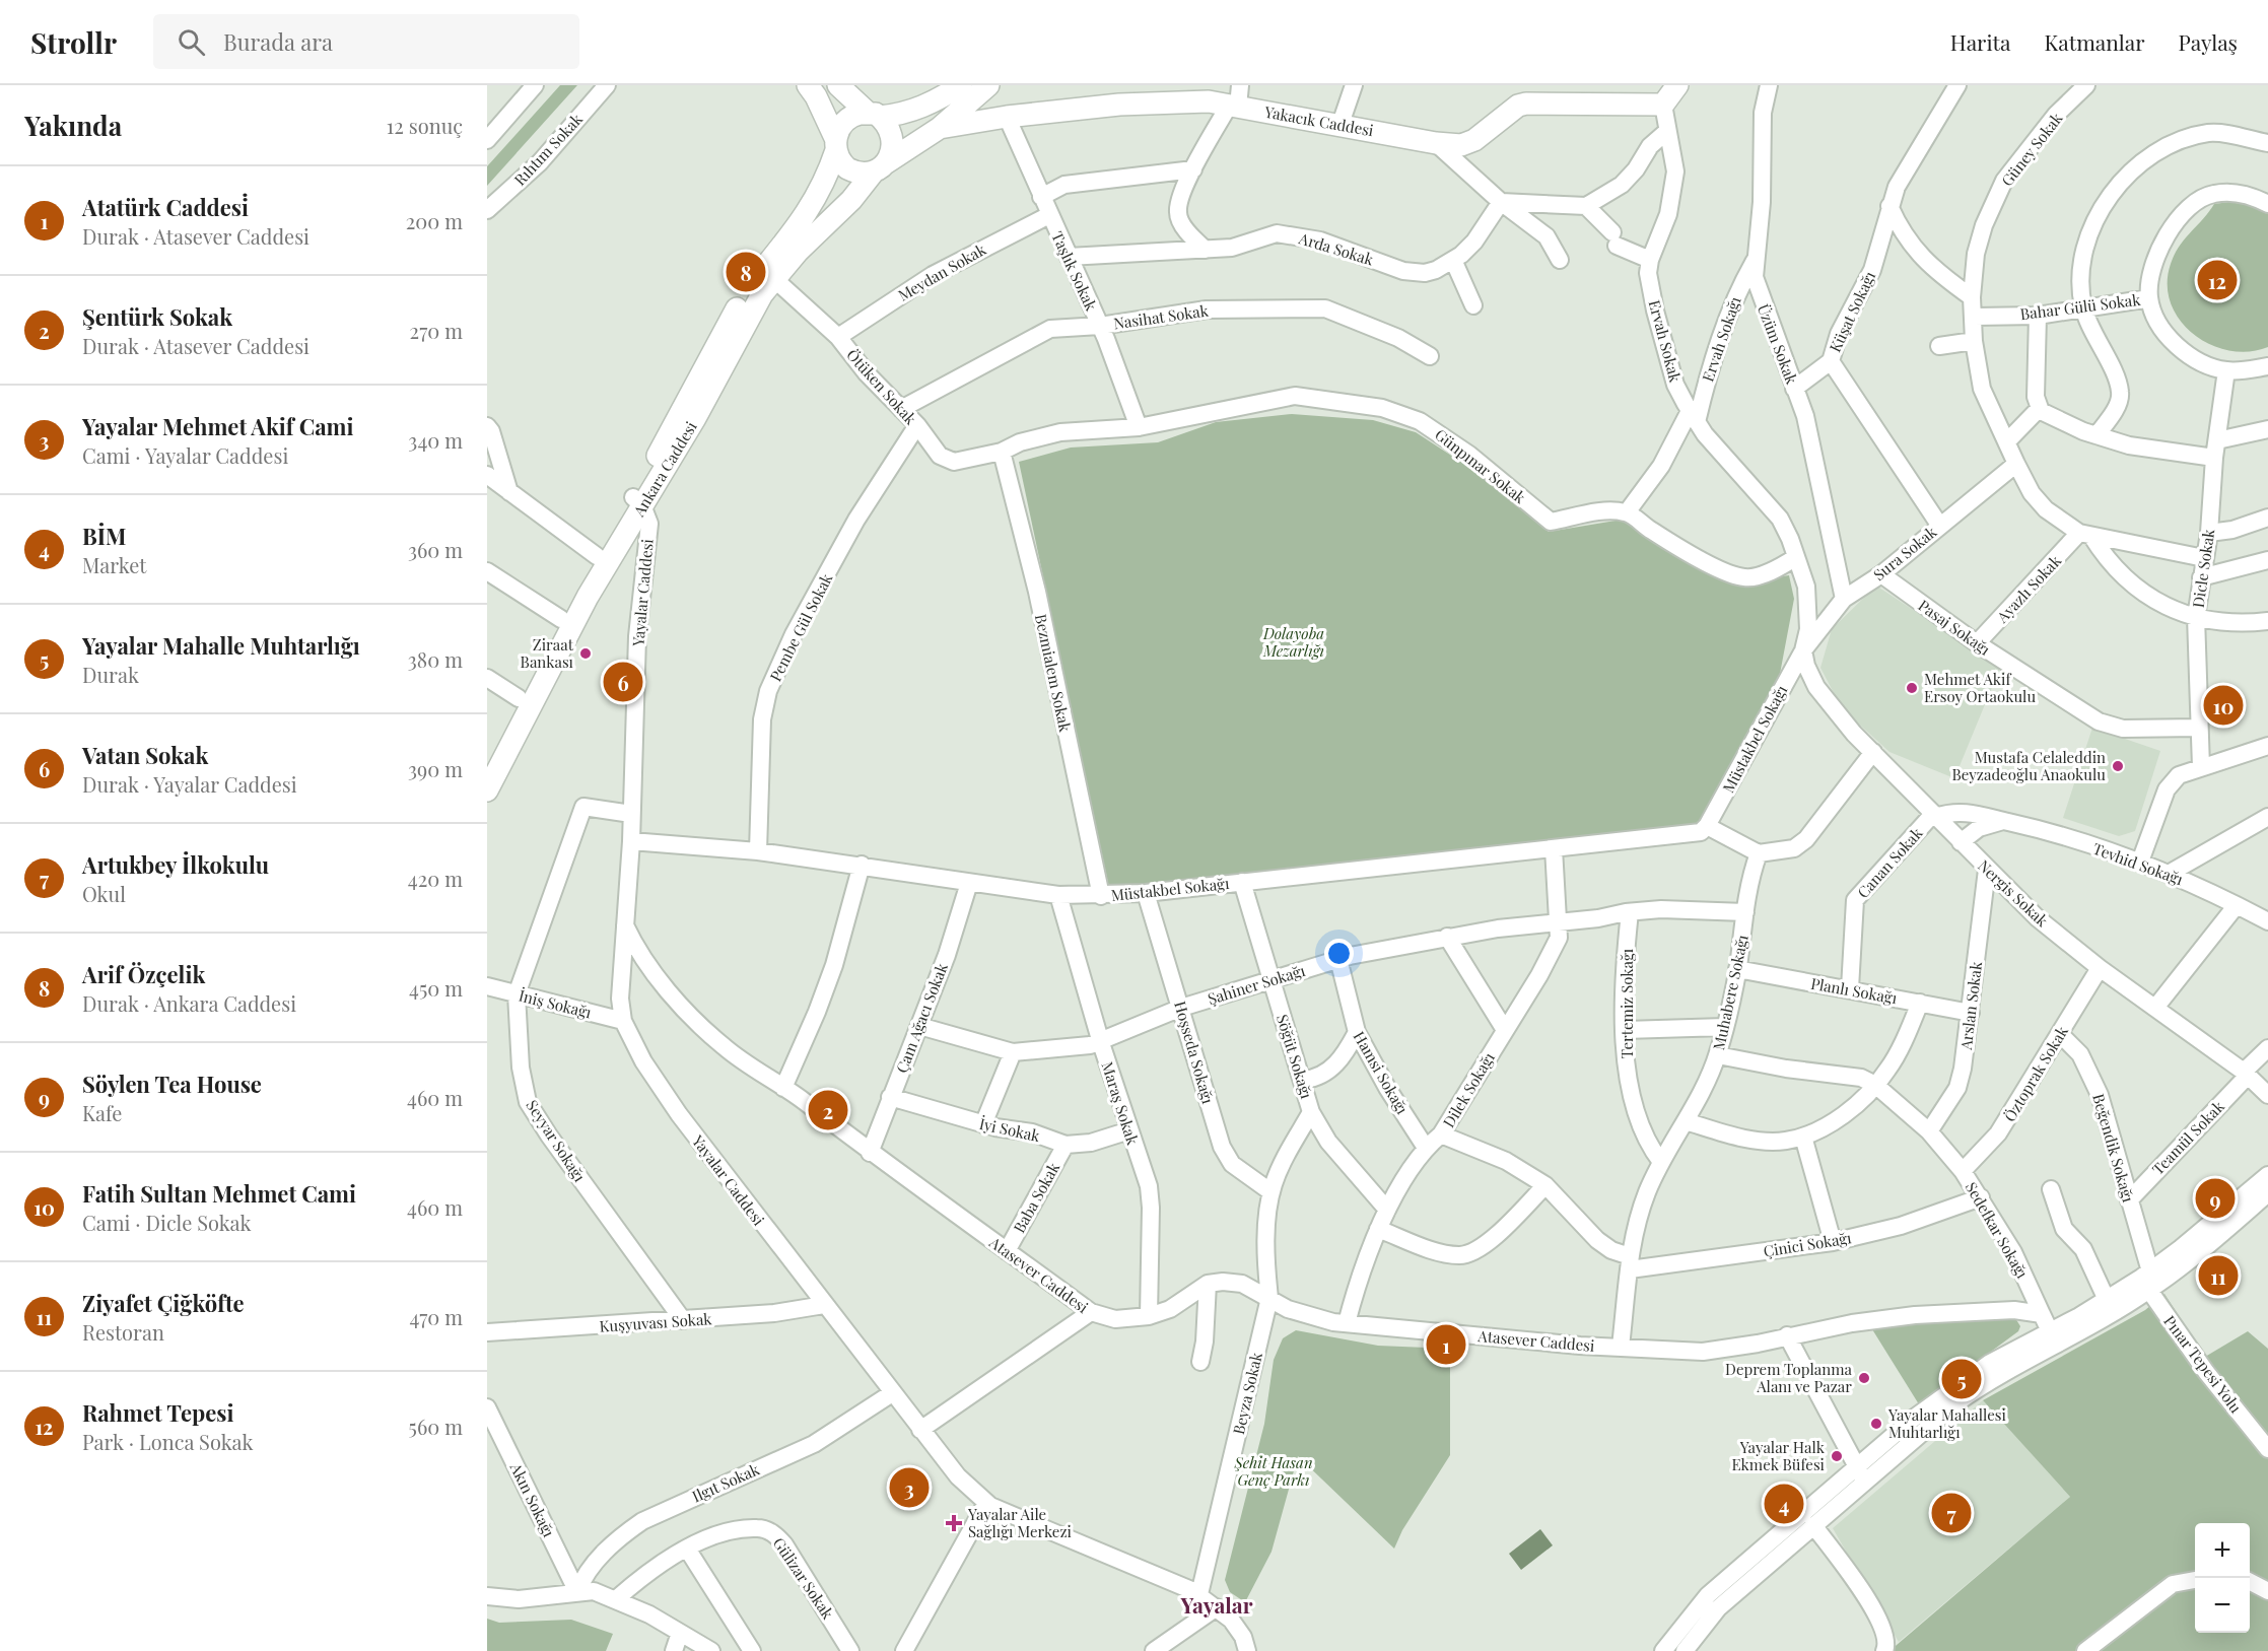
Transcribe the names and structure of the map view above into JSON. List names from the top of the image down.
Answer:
{
  "streets": {
    "main road": ["Yakacık Caddesi", "Ankara Caddesi"],
    "street": [
      "Rıhtım Sokak",
      "Güney Sokak",
      "Arda Sokak",
      "Taşlık Sokak",
      "Meydan Sokak",
      "Bahar Gülü Sokak",
      "Küşat Sokağı",
      "Nasihat Sokak",
      "Ervah Sokağı",
      "Ervah Sokak",
      "Üzüm Sokak",
      "Ötüken Sokak",
      "Günpınar Sokak",
      "Sura Sokak",
      "Dicle Sokak",
      "Ayazlı Sokak",
      "Yayalar Caddesi",
      "Pembe Gül Sokak",
      "Pasaj Sokağı",
      "Bezmialem Sokak",
      "Müstakbel Sokağı",
      "Canan Sokak",
      "Tevhid Sokağı",
      "Nergis Sokak",
      "Şahiner Sokağı",
      "Planlı Sokağı",
      "Muhabere Sokağı",
      "İniş Sokağı",
      "Tertemiz Sokağı",
      "Arslan Sokak",
      "Çam Ağacı Sokak",
      "Hoşseda Sokağı",
      "Söğüt Sokağı",
      "Hamsi Sokağı",
      "Öztoprak Sokak",
      "Dilek Sokağı",
      "Maraş Sokak",
      "İyi Sokak",
      "Teamül Sokak",
      "Seyyar Sokağı",
      "Beğendik Sokağı",
      "Baba Sokak",
      "Sedefkar Sokağı",
      "Çinici Sokağı",
      "Atasever Caddesi",
      "Kuşyuvası Sokak",
      "Pınar Tepesi Yolu",
      "Beyza Sokak",
      "Ilgıt Sokak",
      "Akın Sokağı",
      "Gülizar Sokak"
    ]
  },
  "crossings": [
    ["Yakacık Caddesi", "Taşlık Sokak"],
    ["Yakacık Caddesi", "Ervah Sokak"],
    ["Yakacık Caddesi", "Ankara Caddesi"],
    ["Güney Sokak", "Bahar Gülü Sokak"],
    ["Güney Sokak", "Sura Sokak"],
    ["Güney Sokak", "Ayazlı Sokak"],
    ["Arda Sokak", "Taşlık Sokak"],
    ["Taşlık Sokak", "Meydan Sokak"],
    ["Taşlık Sokak", "Nasihat Sokak"],
    ["Taşlık Sokak", "Günpınar Sokak"],
    ["Meydan Sokak", "Ötüken Sokak"],
    ["Küşat Sokağı", "Sura Sokak"],
    ["Nasihat Sokak", "Ötüken Sokak"],
    ["Ervah Sokağı", "Ervah Sokak"],
    ["Ervah Sokağı", "Üzüm Sokak"],
    ["Ervah Sokağı", "Günpınar Sokak"],
    ["Ervah Sokak", "Sura Sokak"],
    ["Ervah Sokak", "Müstakbel Sokağı"],
    ["Ervah Sokak", "Nergis Sokak"],
    ["Üzüm Sokak", "Sura Sokak"],
    ["Ötüken Sokak", "Günpınar Sokak"],
    ["Ötüken Sokak", "Ankara Caddesi"],
    ["Ötüken Sokak", "Pembe Gül Sokak"],
    ["Ötüken Sokak", "Bezmialem Sokak"],
    ["Günpınar Sokak", "Bezmialem Sokak"],
    ["Ankara Caddesi", "Yayalar Caddesi"],
    ["Sura Sokak", "Pasaj Sokağı"],
    ["Sura Sokak", "Müstakbel Sokağı"],
    ["Sura Sokak", "Nergis Sokak"],
    ["Dicle Sokak", "Pasaj Sokağı"],
    ["Ayazlı Sokak", "Pasaj Sokağı"],
    ["Yayalar Caddesi", "Müstakbel Sokağı"],
    ["Yayalar Caddesi", "İniş Sokağı"],
    ["Yayalar Caddesi", "Seyyar Sokağı"],
    ["Yayalar Caddesi", "Atasever Caddesi"],
    ["Yayalar Caddesi", "Kuşyuvası Sokak"],
    ["Yayalar Caddesi", "Beyza Sokak"],
    ["Yayalar Caddesi", "Ilgıt Sokak"],
    ["Pembe Gül Sokak", "Müstakbel Sokağı"],
    ["Bezmialem Sokak", "Müstakbel Sokağı"],
    ["Müstakbel Sokağı", "Nergis Sokak"],
    ["Müstakbel Sokağı", "Çam Ağacı Sokak"],
    ["Müstakbel Sokağı", "Hoşseda Sokağı"],
    ["Müstakbel Sokağı", "Söğüt Sokağı"],
    ["Müstakbel Sokağı", "Dilek Sokağı"],
    ["Müstakbel Sokağı", "Maraş Sokak"],
    ["Canan Sokak", "Tevhid Sokağı"],
    ["Canan Sokak", "Nergis Sokak"],
    ["Canan Sokak", "Planlı Sokağı"],
    ["Tevhid Sokağı", "Nergis Sokak"],
    ["Nergis Sokak", "Arslan Sokak"],
    ["Nergis Sokak", "Öztoprak Sokak"],
    ["Nergis Sokak", "Teamül Sokak"],
    ["Şahiner Sokağı", "Muhabere Sokağı"],
    ["Şahiner Sokağı", "Tertemiz Sokağı"],
    ["Şahiner Sokağı", "Çam Ağacı Sokak"],
    ["Şahiner Sokağı", "Hoşseda Sokağı"],
    ["Şahiner Sokağı", "Söğüt Sokağı"],
    ["Şahiner Sokağı", "Hamsi Sokağı"],
    ["Şahiner Sokağı", "Dilek Sokağı"],
    ["Şahiner Sokağı", "Maraş Sokak"],
    ["Planlı Sokağı", "Muhabere Sokağı"],
    ["Planlı Sokağı", "Arslan Sokak"],
    ["Muhabere Sokağı", "Tertemiz Sokağı"],
    ["Muhabere Sokağı", "Sedefkar Sokağı"],
    ["Muhabere Sokağı", "Çinici Sokağı"],
    ["Muhabere Sokağı", "Atasever Caddesi"],
    ["İniş Sokağı", "Seyyar Sokağı"],
    ["Arslan Sokak", "Sedefkar Sokağı"],
    ["Çam Ağacı Sokak", "İyi Sokak"],
    ["Çam Ağacı Sokak", "Atasever Caddesi"],
    ["Hoşseda Sokağı", "Beyza Sokak"],
    ["Söğüt Sokağı", "Dilek Sokağı"],
    ["Söğüt Sokağı", "Beyza Sokak"],
    ["Hamsi Sokağı", "Dilek Sokağı"],
    ["Öztoprak Sokak", "Beğendik Sokağı"],
    ["Öztoprak Sokak", "Sedefkar Sokağı"],
    ["Dilek Sokağı", "Atasever Caddesi"],
    ["Maraş Sokak", "İyi Sokak"],
    ["Maraş Sokak", "Atasever Caddesi"],
    ["İyi Sokak", "Baba Sokak"],
    ["Teamül Sokak", "Beğendik Sokağı"],
    ["Seyyar Sokağı", "Kuşyuvası Sokak"],
    ["Beğendik Sokağı", "Pınar Tepesi Yolu"],
    ["Baba Sokak", "Atasever Caddesi"],
    ["Sedefkar Sokağı", "Çinici Sokağı"],
    ["Sedefkar Sokağı", "Atasever Caddesi"],
    ["Atasever Caddesi", "Beyza Sokak"],
    ["Ilgıt Sokak", "Akın Sokağı"]
  ],
  "districts": ["Yayalar"],
  "parks": ["Dolayoba Mezarlığı", "Şehit Hasan Genç Parkı"],
  "places": {
    "other": [
      "Ziraat Bankası",
      "Mehmet Akif Ersoy Ortaokulu",
      "Mustafa Celaleddin Beyzadeoğlu Anaokulu",
      "Deprem Toplanma Alanı ve Pazar",
      "Yayalar Mahallesi Muhtarlığı",
      "Yayalar Halk Ekmek Büfesi"
    ],
    "health": ["Yayalar Aile Sağlığı Merkezi"]
  },
  "page": {
    "header": "Strollr",
    "search": "Burada ara",
    "nav": ["Harita", "Katmanlar", "Paylaş"],
    "heading": ["Yakında", "12 sonuç"],
    "list": [
      {
        "mark": "1",
        "name": "Atatürk Caddesi̇",
        "note": "Durak · Atasever Caddesi",
        "value": "200 m"
      },
      {
        "mark": "2",
        "name": "Şentürk Sokak",
        "note": "Durak · Atasever Caddesi",
        "value": "270 m"
      },
      {
        "mark": "3",
        "name": "Yayalar Mehmet Akif Cami",
        "note": "Cami · Yayalar Caddesi",
        "value": "340 m"
      },
      {
        "mark": "4",
        "name": "BİM",
        "note": "Market",
        "value": "360 m"
      },
      {
        "mark": "5",
        "name": "Yayalar Mahalle Muhtarlığı",
        "note": "Durak",
        "value": "380 m"
      },
      {
        "mark": "6",
        "name": "Vatan Sokak",
        "note": "Durak · Yayalar Caddesi",
        "value": "390 m"
      },
      {
        "mark": "7",
        "name": "Artukbey İlkokulu",
        "note": "Okul",
        "value": "420 m"
      },
      {
        "mark": "8",
        "name": "Arif Özçelik",
        "note": "Durak · Ankara Caddesi",
        "value": "450 m"
      },
      {
        "mark": "9",
        "name": "Söylen Tea House",
        "note": "Kafe",
        "value": "460 m"
      },
      {
        "mark": "10",
        "name": "Fatih Sultan Mehmet Cami",
        "note": "Cami · Dicle Sokak",
        "value": "460 m"
      },
      {
        "mark": "11",
        "name": "Ziyafet Çiğköfte",
        "note": "Restoran",
        "value": "470 m"
      },
      {
        "mark": "12",
        "name": "Rahmet Tepesi",
        "note": "Park · Lonca Sokak",
        "value": "560 m"
      }
    ],
    "pins": [
      "8",
      "12",
      "6",
      "10",
      "2",
      "9",
      "11",
      "1",
      "5",
      "3",
      "4",
      "7"
    ],
    "map_buttons": ["+", "−"]
  }
}
